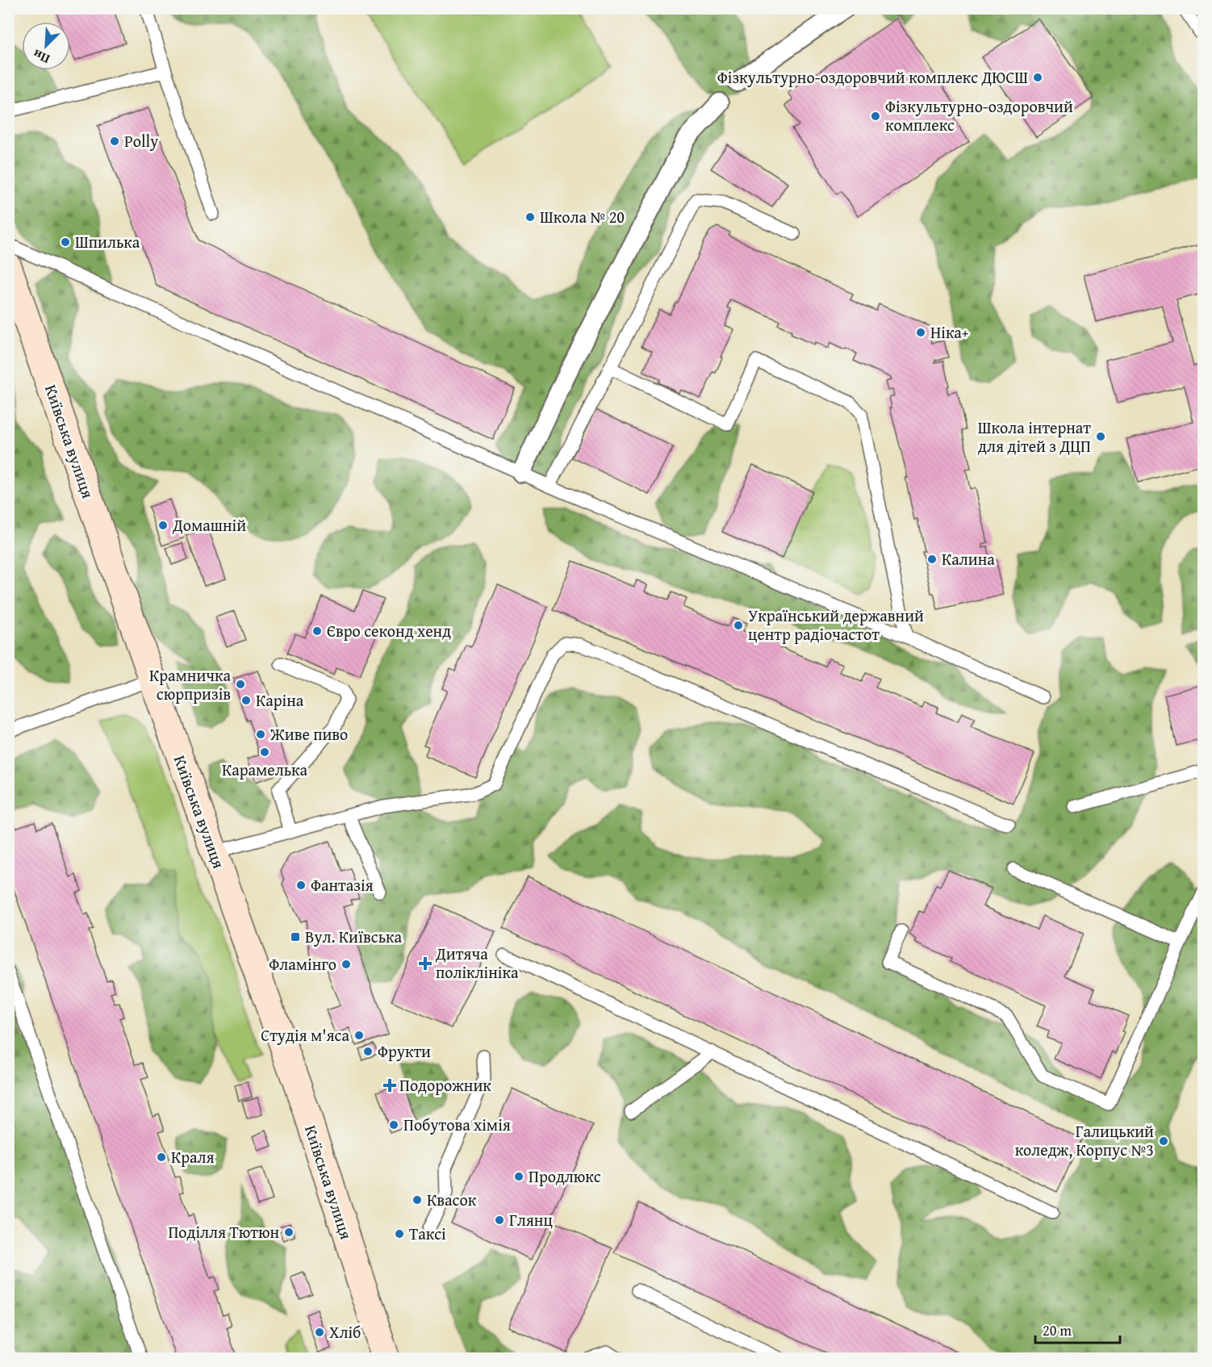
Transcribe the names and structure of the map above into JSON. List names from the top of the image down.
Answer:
{
  "streets": {
    "main road": ["Київська вулиця"]
  },
  "places": {
    "other": [
      "Фізкультурно-оздоровчий комплекс ДЮСШ",
      "Фізкультурно-оздоровчий комплекс",
      "Polly",
      "Школа № 20",
      "Шпилька",
      "Ніка+",
      "Школа інтернат для дітей з ДЦП",
      "Домашній",
      "Калина",
      "Український державний центр радіочастот",
      "Євро секонд хенд",
      "Крамничка сюрпризів",
      "Каріна",
      "Живе пиво",
      "Карамелька",
      "Фантазія",
      "Фламінго",
      "Студія м'яса",
      "Фрукти",
      "Побутова хімія",
      "Галицький коледж, Корпус №3",
      "Краля",
      "Продлюкс",
      "Квасок",
      "Глянц",
      "Поділля Тютюн",
      "Таксі",
      "Хліб"
    ],
    "transit": ["Вул. Київська"],
    "health": ["Дитяча поліклініка", "Подорожник"]
  },
  "scale_bar": "20 m",
  "north": "bottom left"
}
